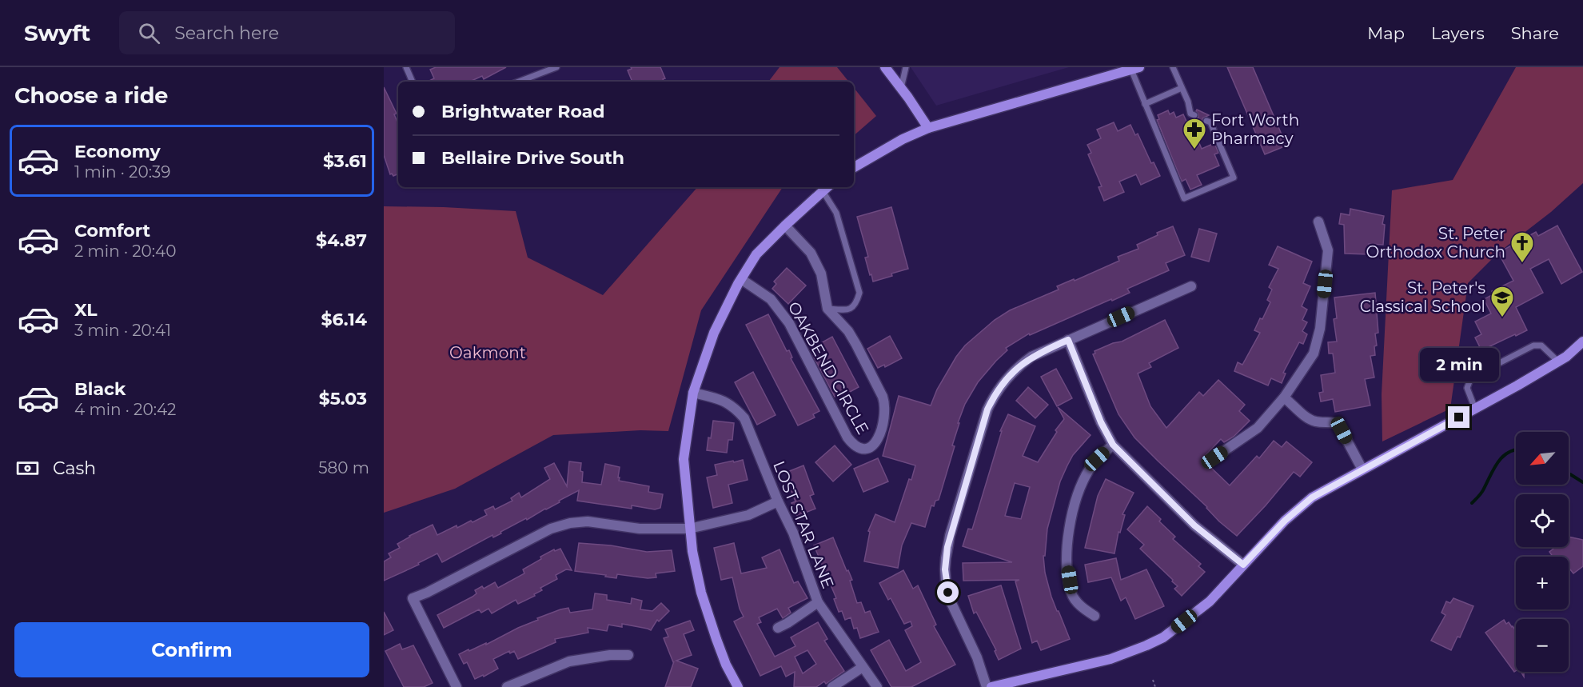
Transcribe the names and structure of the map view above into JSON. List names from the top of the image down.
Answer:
{
  "streets": {
    "street": ["OAKBEND CIRCLE", "LOST STAR LANE"]
  },
  "parks": ["Oakmont"],
  "places": {
    "pharmacy": ["Fort Worth Pharmacy"],
    "church": ["St. Peter Orthodox Church"],
    "school or university": ["St. Peter's Classical School"]
  },
  "north": "bottom left",
  "page": {
    "header": "Swyft",
    "search": "Search here",
    "nav": ["Map", "Layers", "Share"],
    "heading": "Choose a ride",
    "banner": ["Brightwater Road", "Bellaire Drive South"],
    "list": [
      {
        "name": "Economy",
        "note": "1 min · 20:39",
        "value": "$3.61"
      },
      {
        "name": "Comfort",
        "note": "2 min · 20:40",
        "value": "$4.87"
      },
      {
        "name": "XL",
        "note": "3 min · 20:41",
        "value": "$6.14"
      },
      {
        "name": "Black",
        "note": "4 min · 20:42",
        "value": "$5.03"
      }
    ],
    "bubble": "2 min",
    "map_buttons": ["+", "−"],
    "pay": ["Cash", "580 m"],
    "buttons": "Confirm"
  }
}
